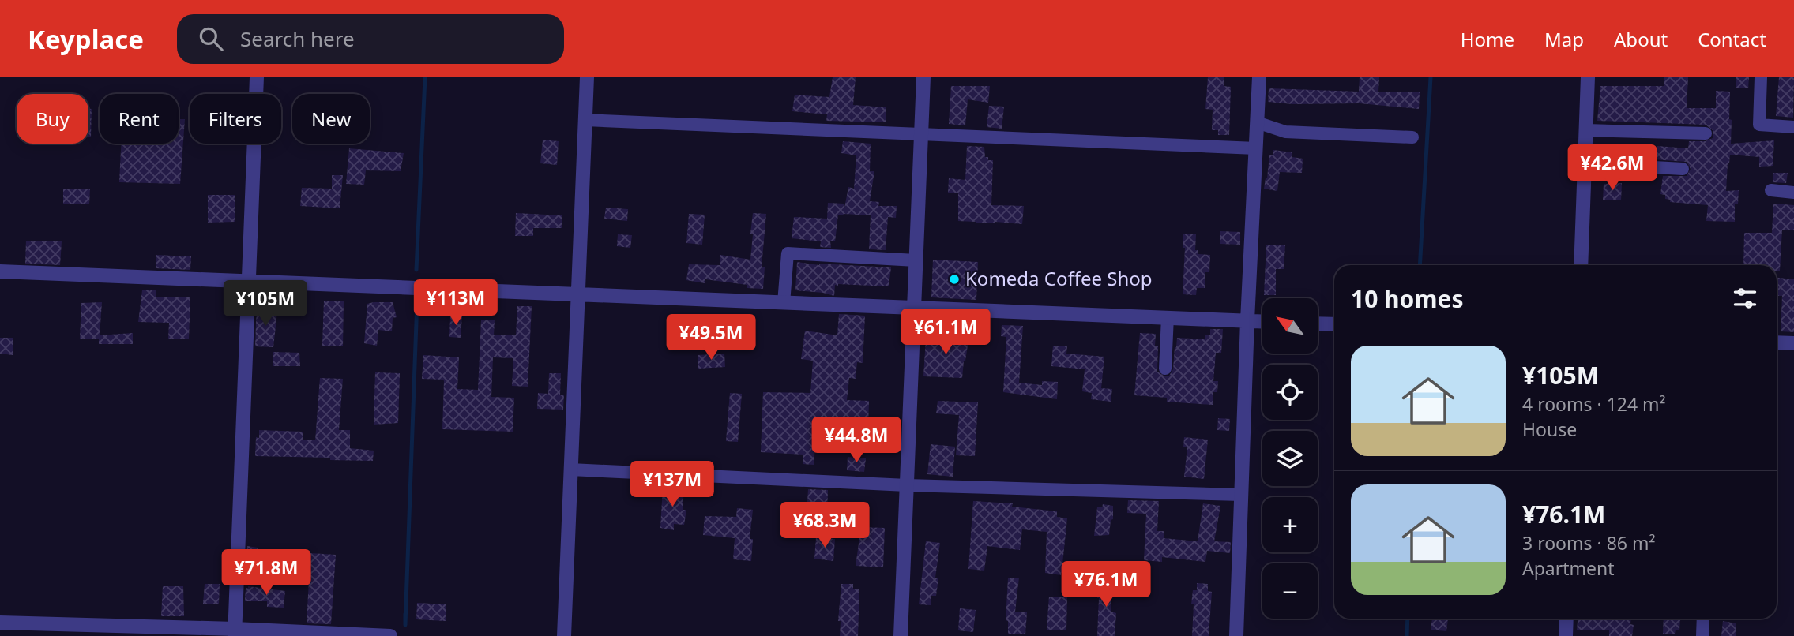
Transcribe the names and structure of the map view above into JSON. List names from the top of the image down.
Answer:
{
  "places": ["Komeda Coffee Shop"],
  "north": "top left",
  "page": {
    "header": "Keyplace",
    "search": "Search here",
    "nav": [
      "Home",
      "Map",
      "About",
      "Contact"
    ],
    "chip": [
      "Buy",
      "Rent",
      "Filters",
      "New"
    ],
    "price": [
      "¥42.6M",
      "¥113M",
      "¥105M",
      "¥61.1M",
      "¥49.5M",
      "¥44.8M",
      "¥137M",
      "¥68.3M",
      "¥71.8M",
      "¥76.1M"
    ],
    "heading": "10 homes",
    "map_buttons": ["+", "−"],
    "list": [
      {
        "name": "¥105M",
        "note": "4 rooms · 124 m² · House"
      },
      {
        "name": "¥76.1M",
        "note": "3 rooms · 86 m² · Apartment"
      }
    ]
  }
}
